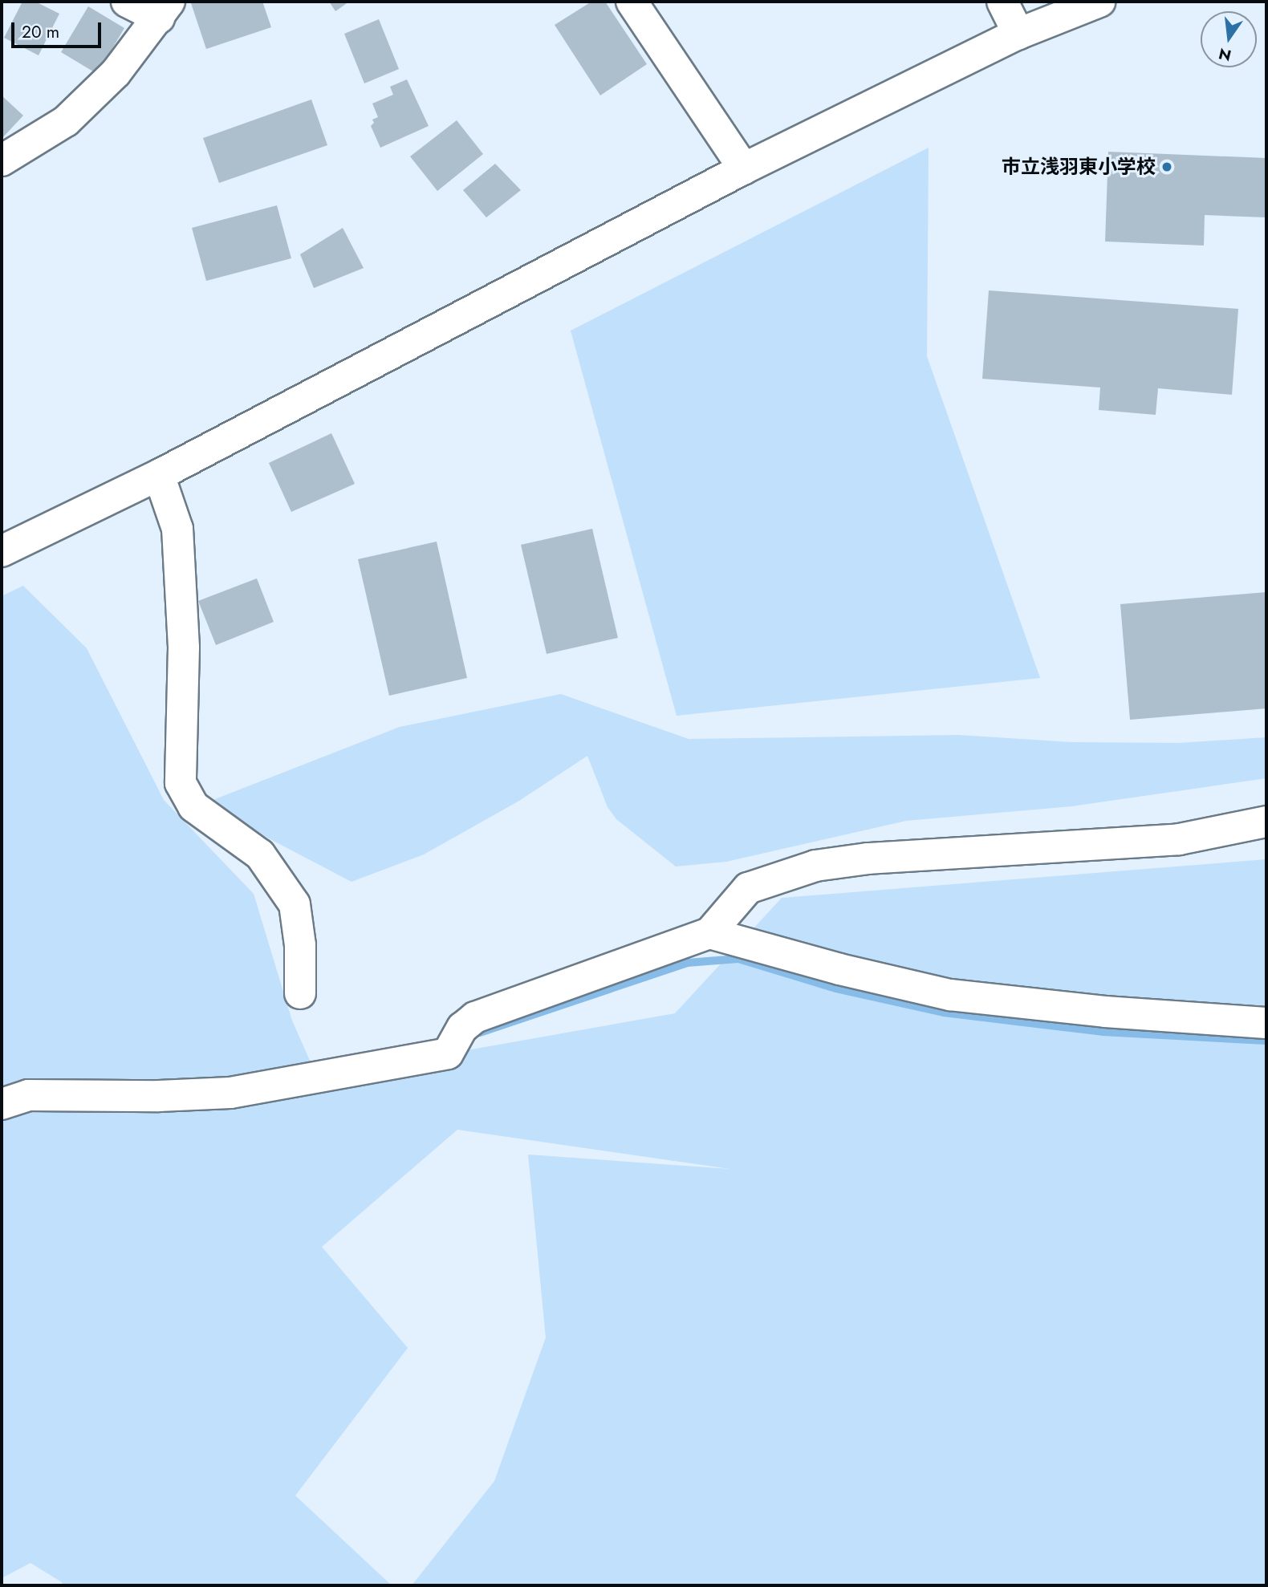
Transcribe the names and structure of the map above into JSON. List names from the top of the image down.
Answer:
{
  "places": ["市立浅羽東小学校"],
  "scale_bar": "20 m",
  "north": "bottom"
}
